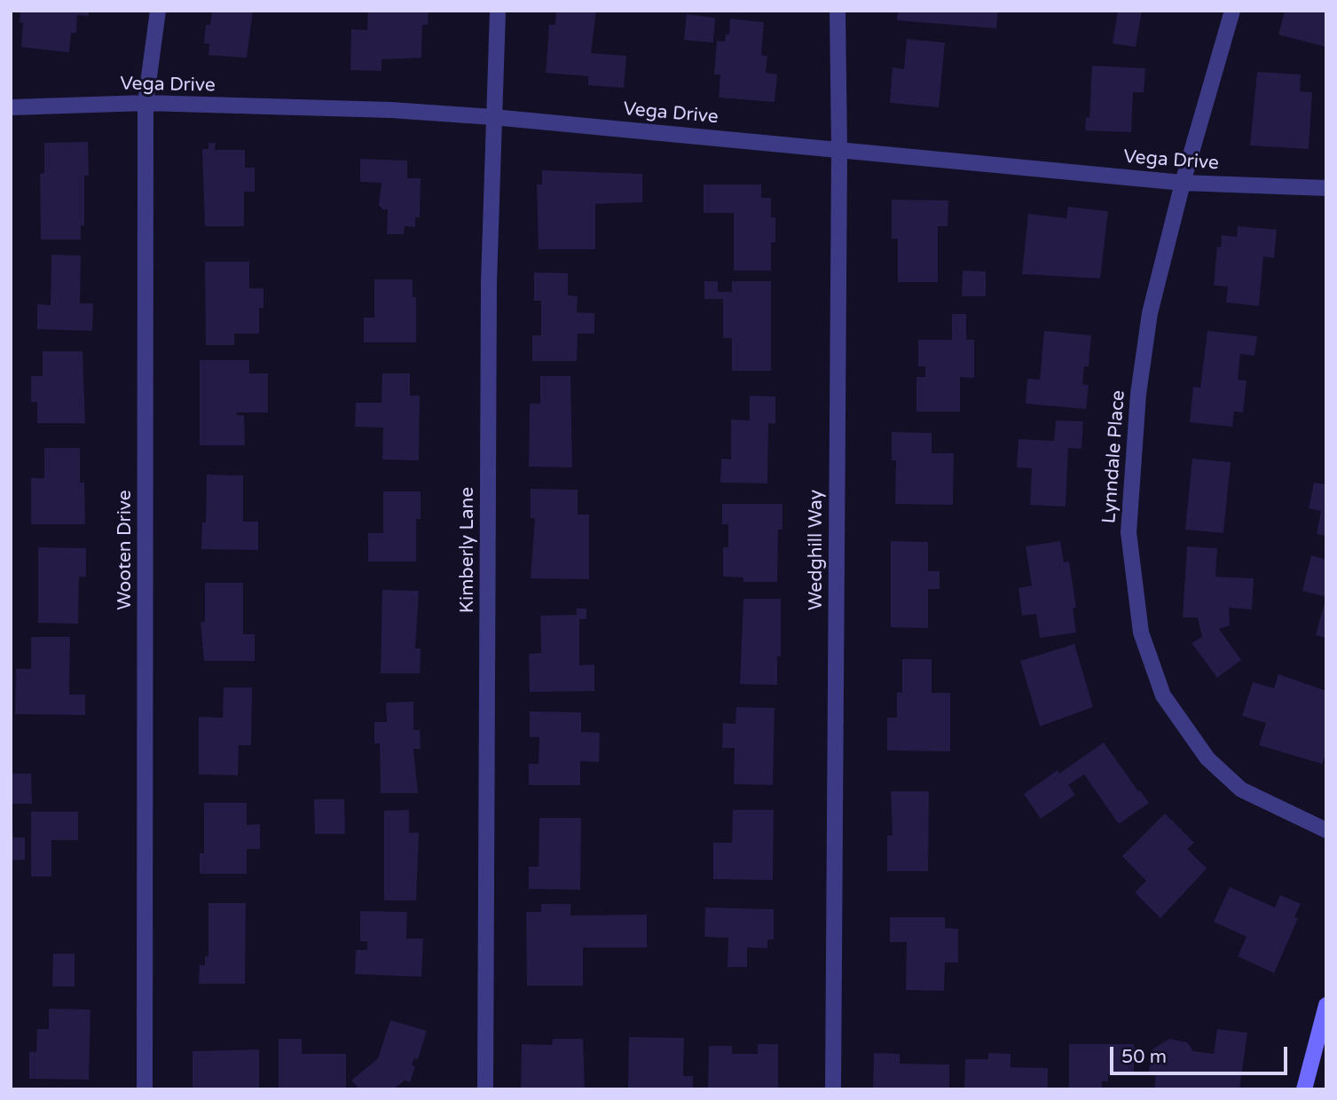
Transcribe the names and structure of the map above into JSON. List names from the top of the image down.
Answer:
{
  "streets": {
    "street": [
      "Vega Drive",
      "Lynndale Place",
      "Wooten Drive",
      "Kimberly Lane",
      "Wedghill Way"
    ]
  },
  "crossings": [
    ["Vega Drive", "Lynndale Place"],
    ["Vega Drive", "Wooten Drive"],
    ["Vega Drive", "Kimberly Lane"],
    ["Vega Drive", "Wedghill Way"]
  ],
  "scale_bar": "50 m"
}
